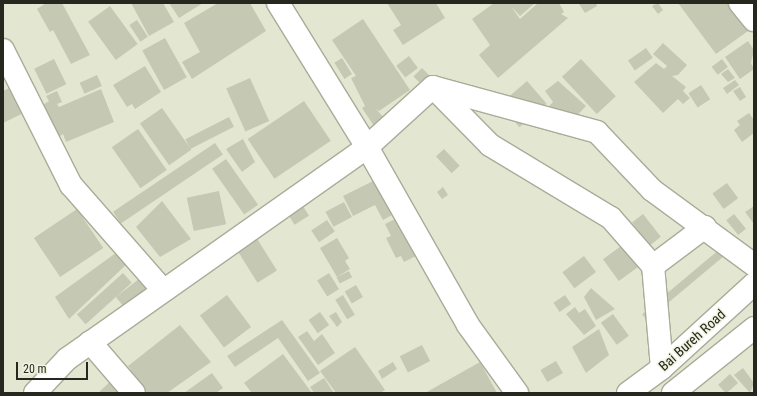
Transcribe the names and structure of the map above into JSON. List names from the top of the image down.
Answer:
{
  "streets": {
    "main road": ["Bai Bureh Road"]
  },
  "scale_bar": "20 m"
}
